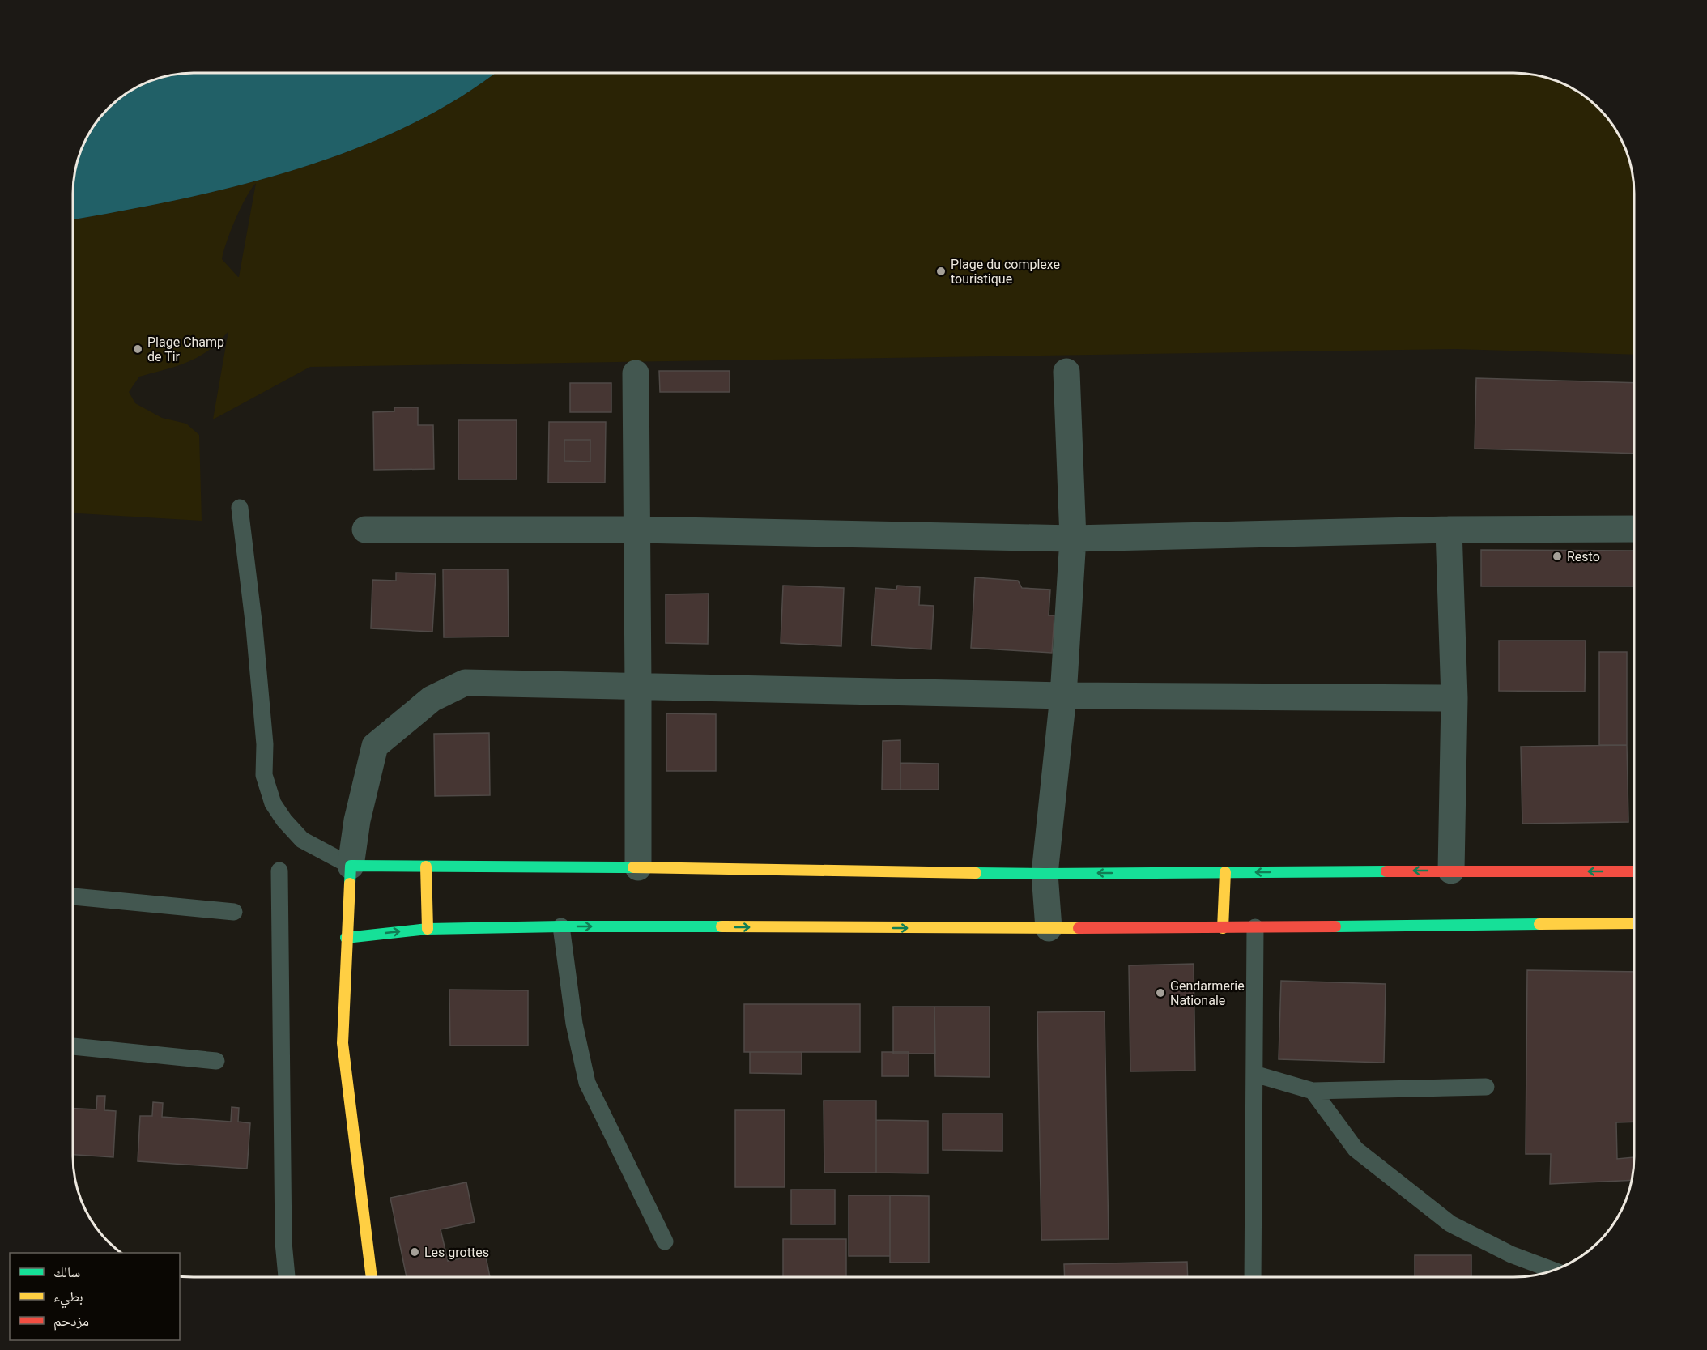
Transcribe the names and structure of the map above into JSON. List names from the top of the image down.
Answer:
{
  "places": [
    "Plage du complexe touristique",
    "Plage Champ de Tir",
    "Resto",
    "Gendarmerie Nationale",
    "Les grottes"
  ],
  "legend": ["سالك", "بطيء", "مزدحم"]
}
